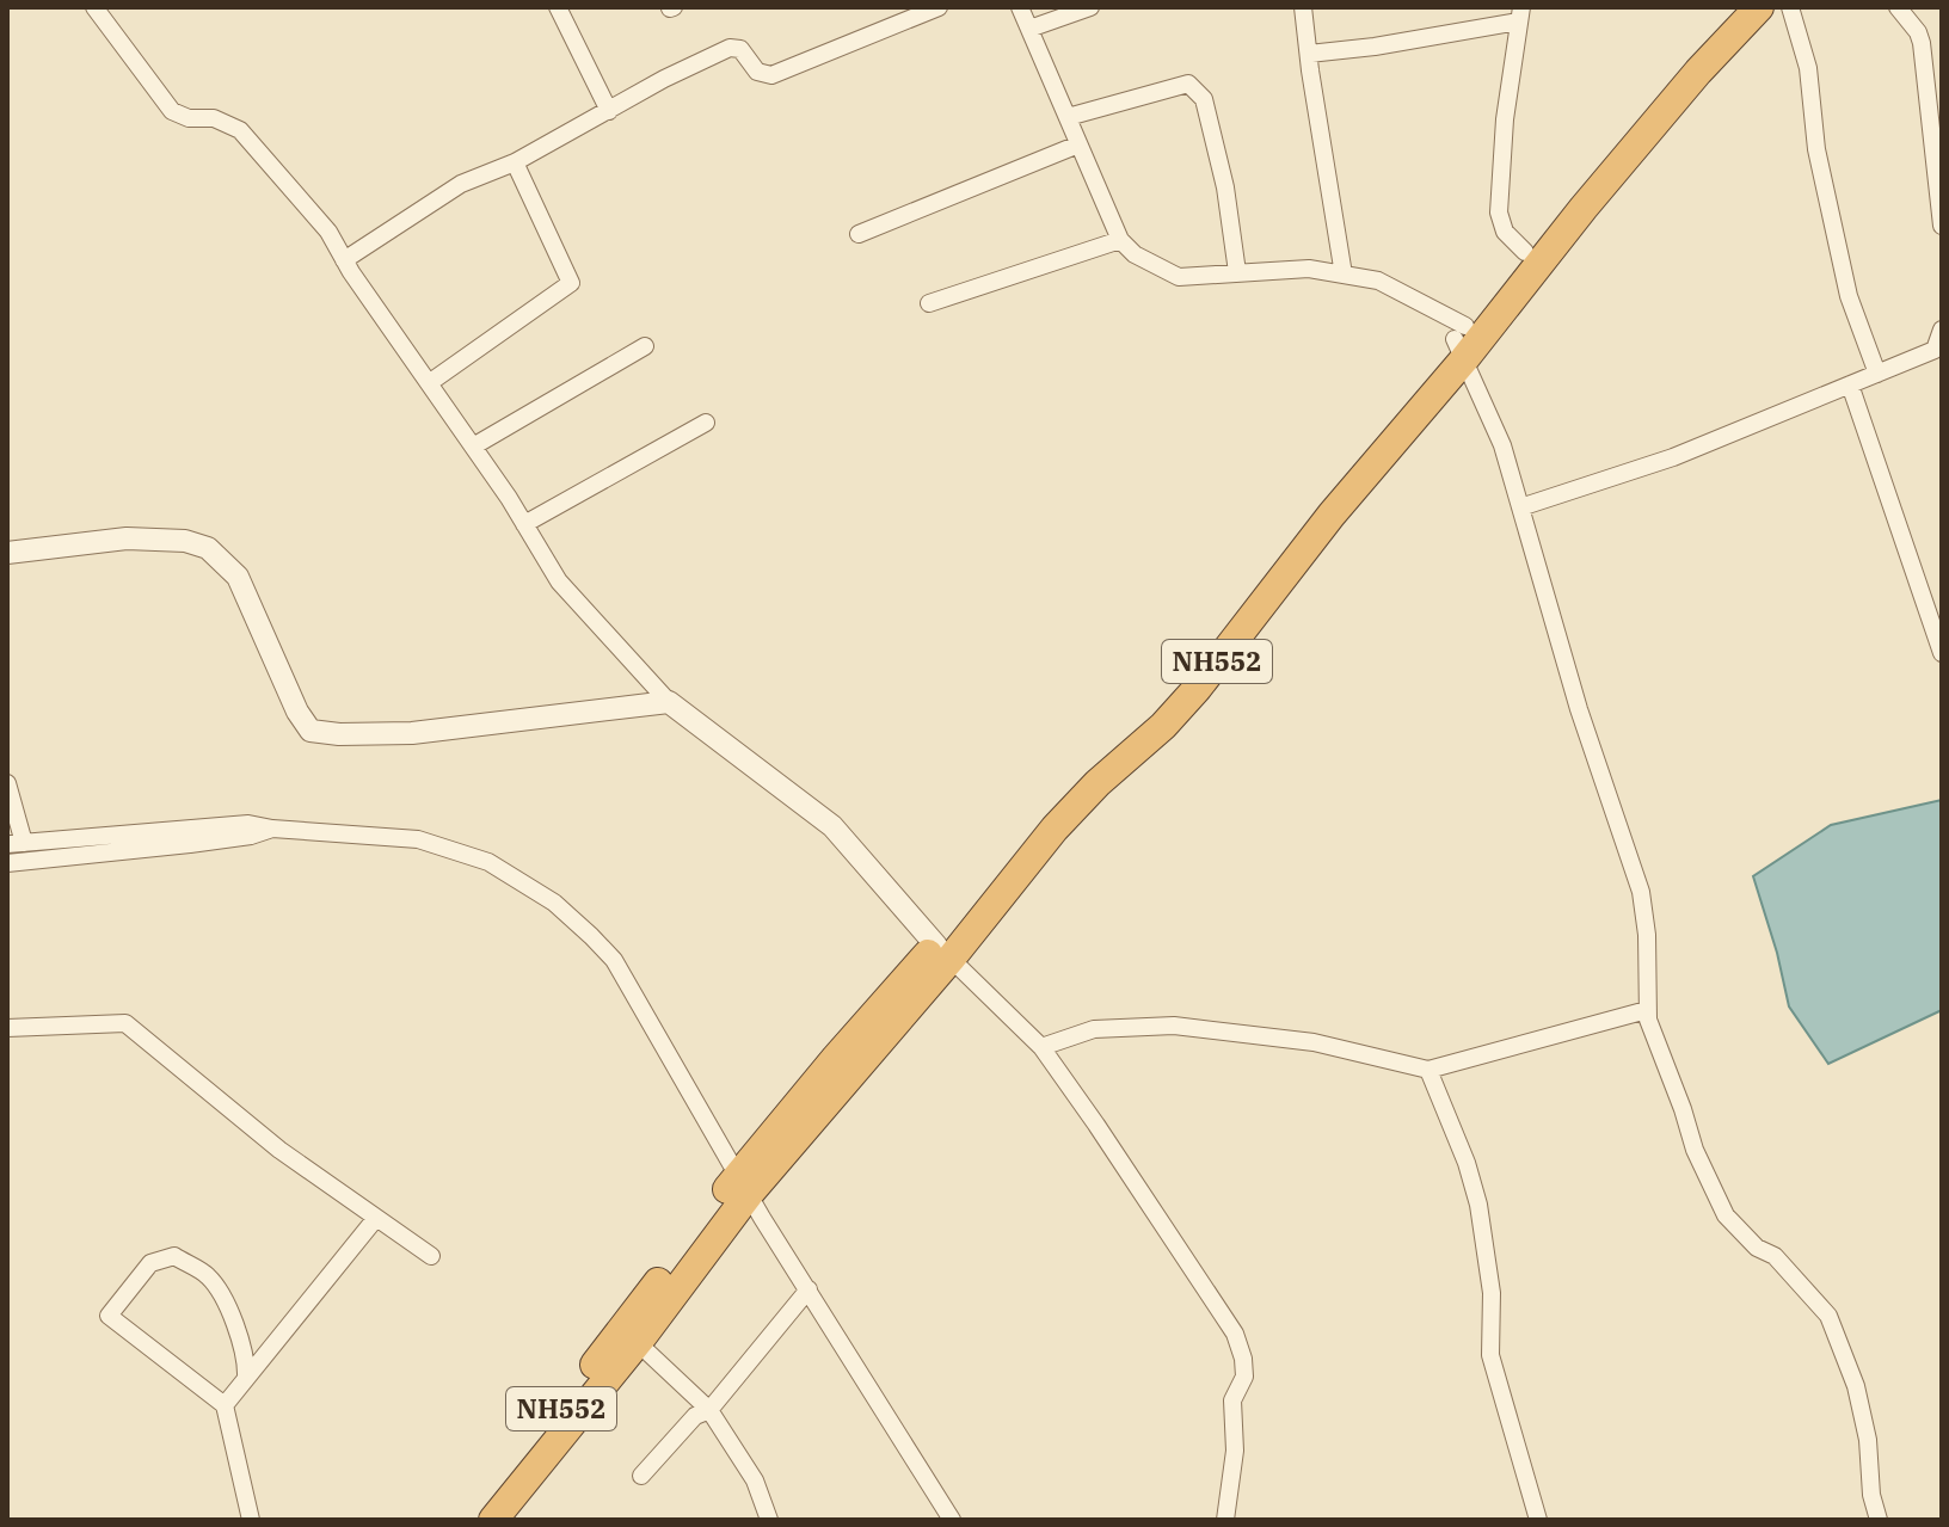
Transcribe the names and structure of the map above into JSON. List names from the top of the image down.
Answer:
{
  "streets": {
    "highway": ["NH552"]
  }
}
